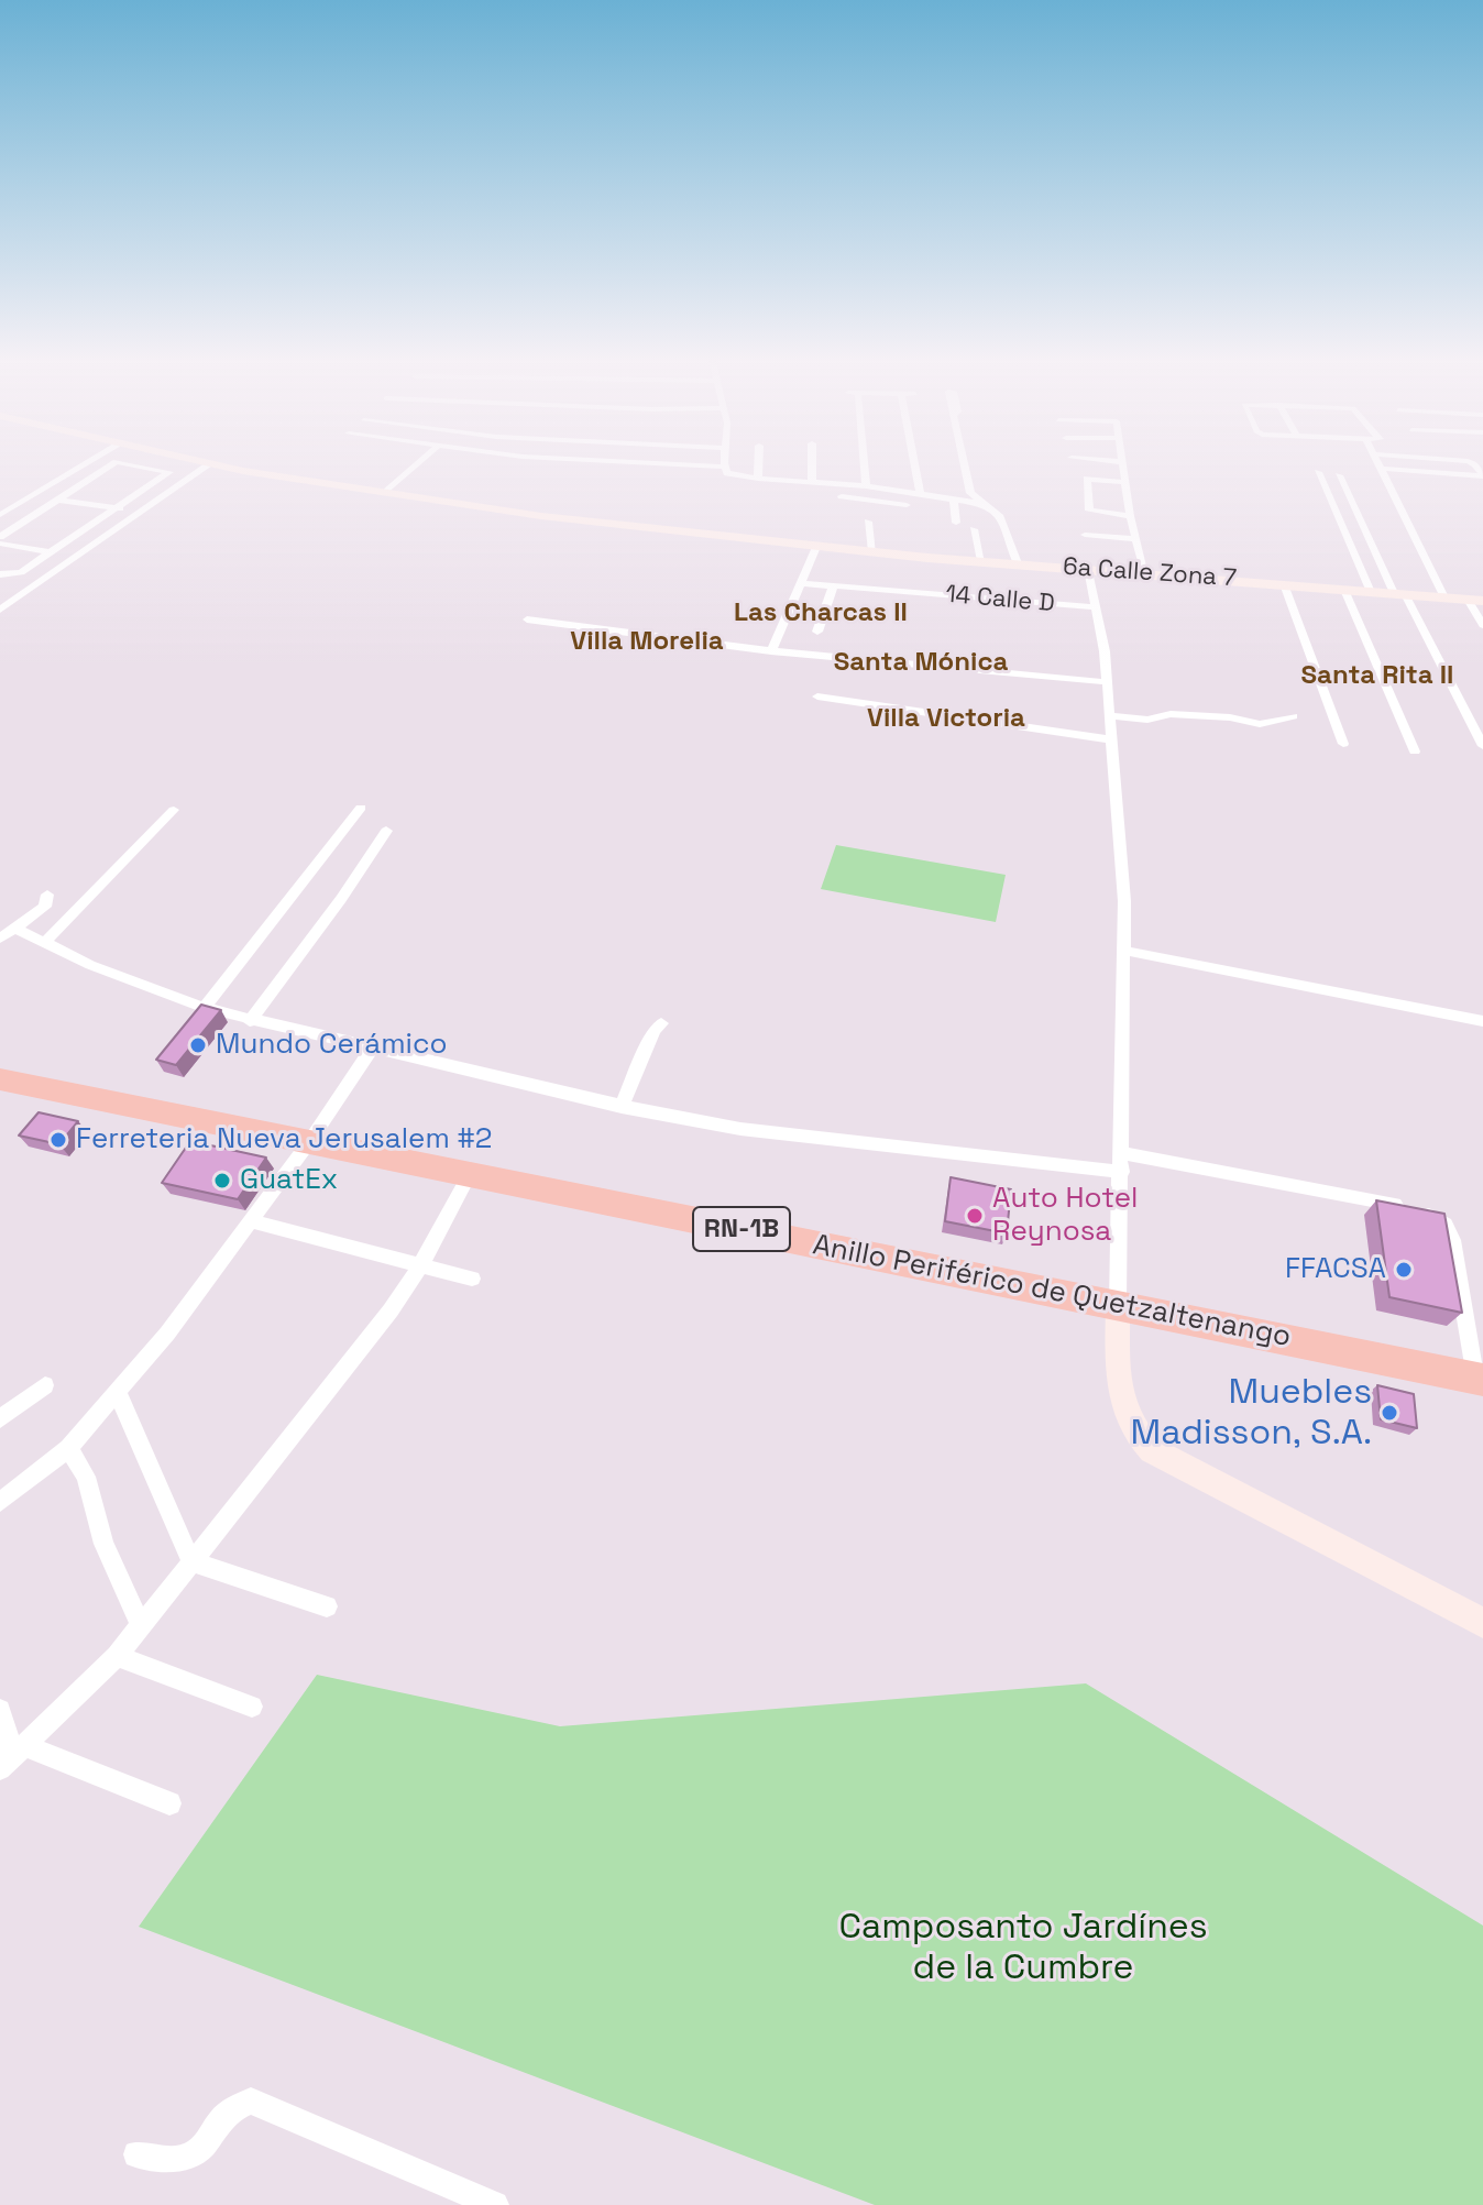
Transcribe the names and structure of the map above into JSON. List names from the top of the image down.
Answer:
{
  "streets": {
    "highway": ["RN-1B", "Anillo Periférico de Quetzaltenango"],
    "street": ["6a Calle Zona 7", "14 Calle D"]
  },
  "districts": [
    "Las Charcas II",
    "Villa Morelia",
    "Santa Mónica",
    "Santa Rita II",
    "Villa Victoria"
  ],
  "parks": ["Camposanto Jardínes de la Cumbre"],
  "places": [
    "Mundo Cerámico",
    "Ferreteria Nueva Jerusalem #2",
    "GuatEx",
    "Auto Hotel Reynosa",
    "FFACSA",
    "Muebles Madisson, S.A."
  ]
}
